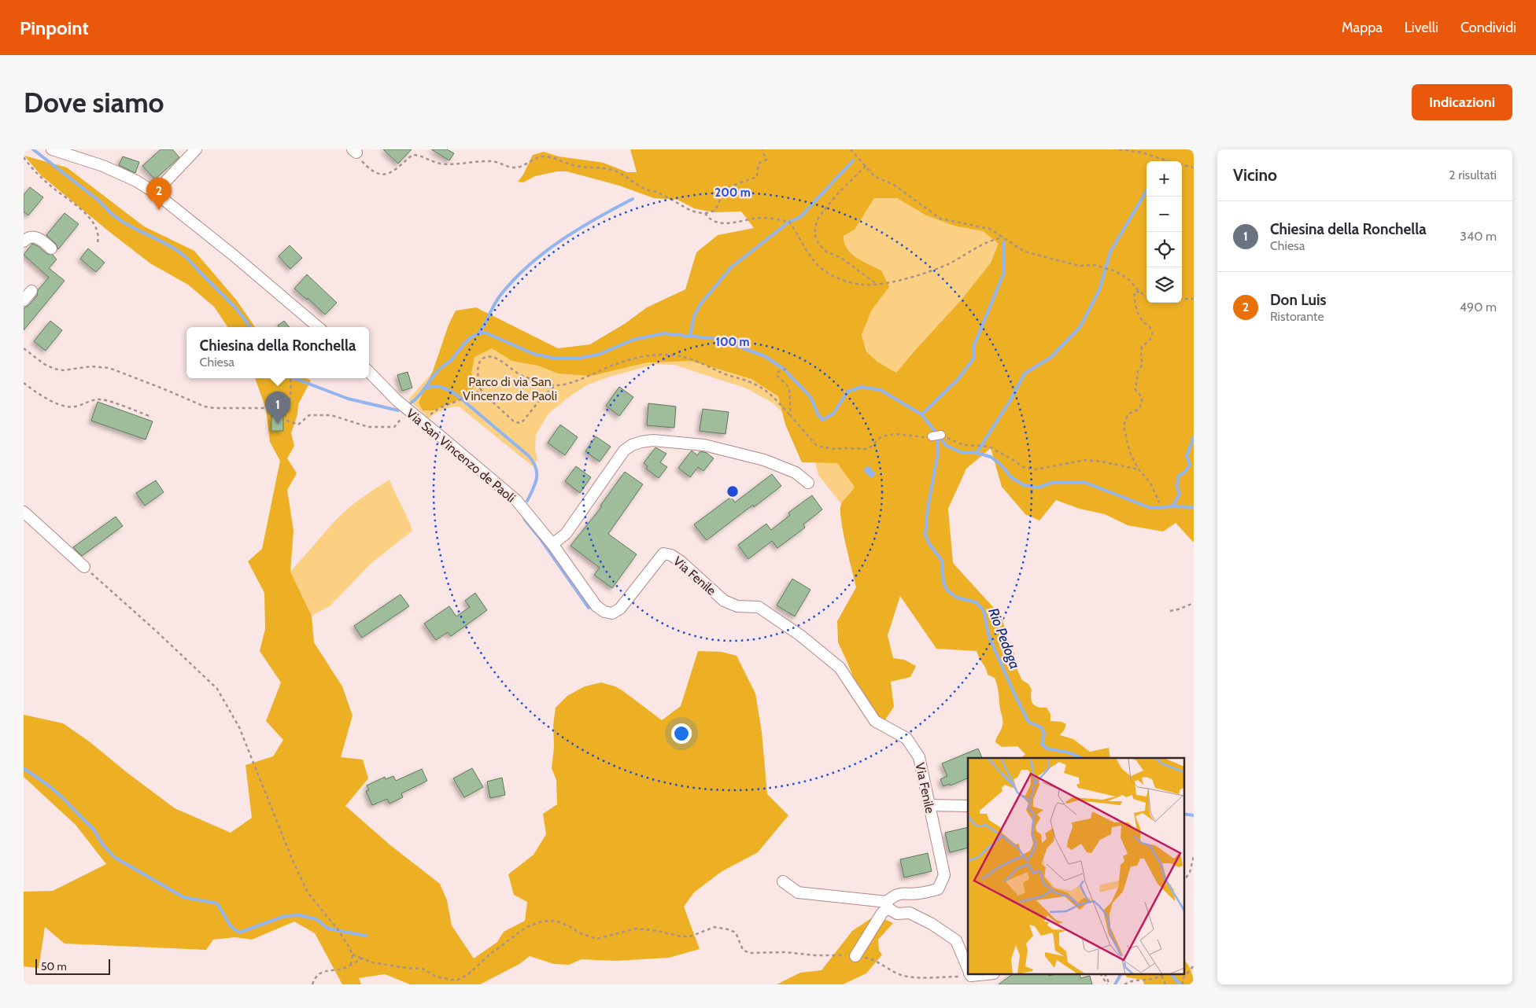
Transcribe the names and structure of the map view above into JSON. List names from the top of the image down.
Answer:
{
  "streets": {
    "street": ["Via San Vincenzo de Paoli", "Via Fenile"]
  },
  "crossings": [
    ["Via San Vincenzo de Paoli", "Via Fenile"]
  ],
  "water": ["Rio Pedoga"],
  "parks": ["Parco di via San Vincenzo de Paoli"],
  "scale_bar": "50 m",
  "page": {
    "header": "Pinpoint",
    "nav": ["Mappa", "Livelli", "Condividi"],
    "buttons": "Indicazioni",
    "title": "Dove siamo",
    "heading": ["Vicino", "2 risultati"],
    "map_buttons": ["+", "−"],
    "pins": ["2", "1"],
    "list": [
      {
        "mark": "1",
        "name": "Chiesina della Ronchella",
        "note": "Chiesa",
        "value": "340 m"
      },
      {
        "mark": "2",
        "name": "Don Luis",
        "note": "Ristorante",
        "value": "490 m"
      }
    ],
    "popup": ["Chiesina della Ronchella", "Chiesa"],
    "scale": "50 m"
  },
  "rings": ["200 m", "100 m"]
}
